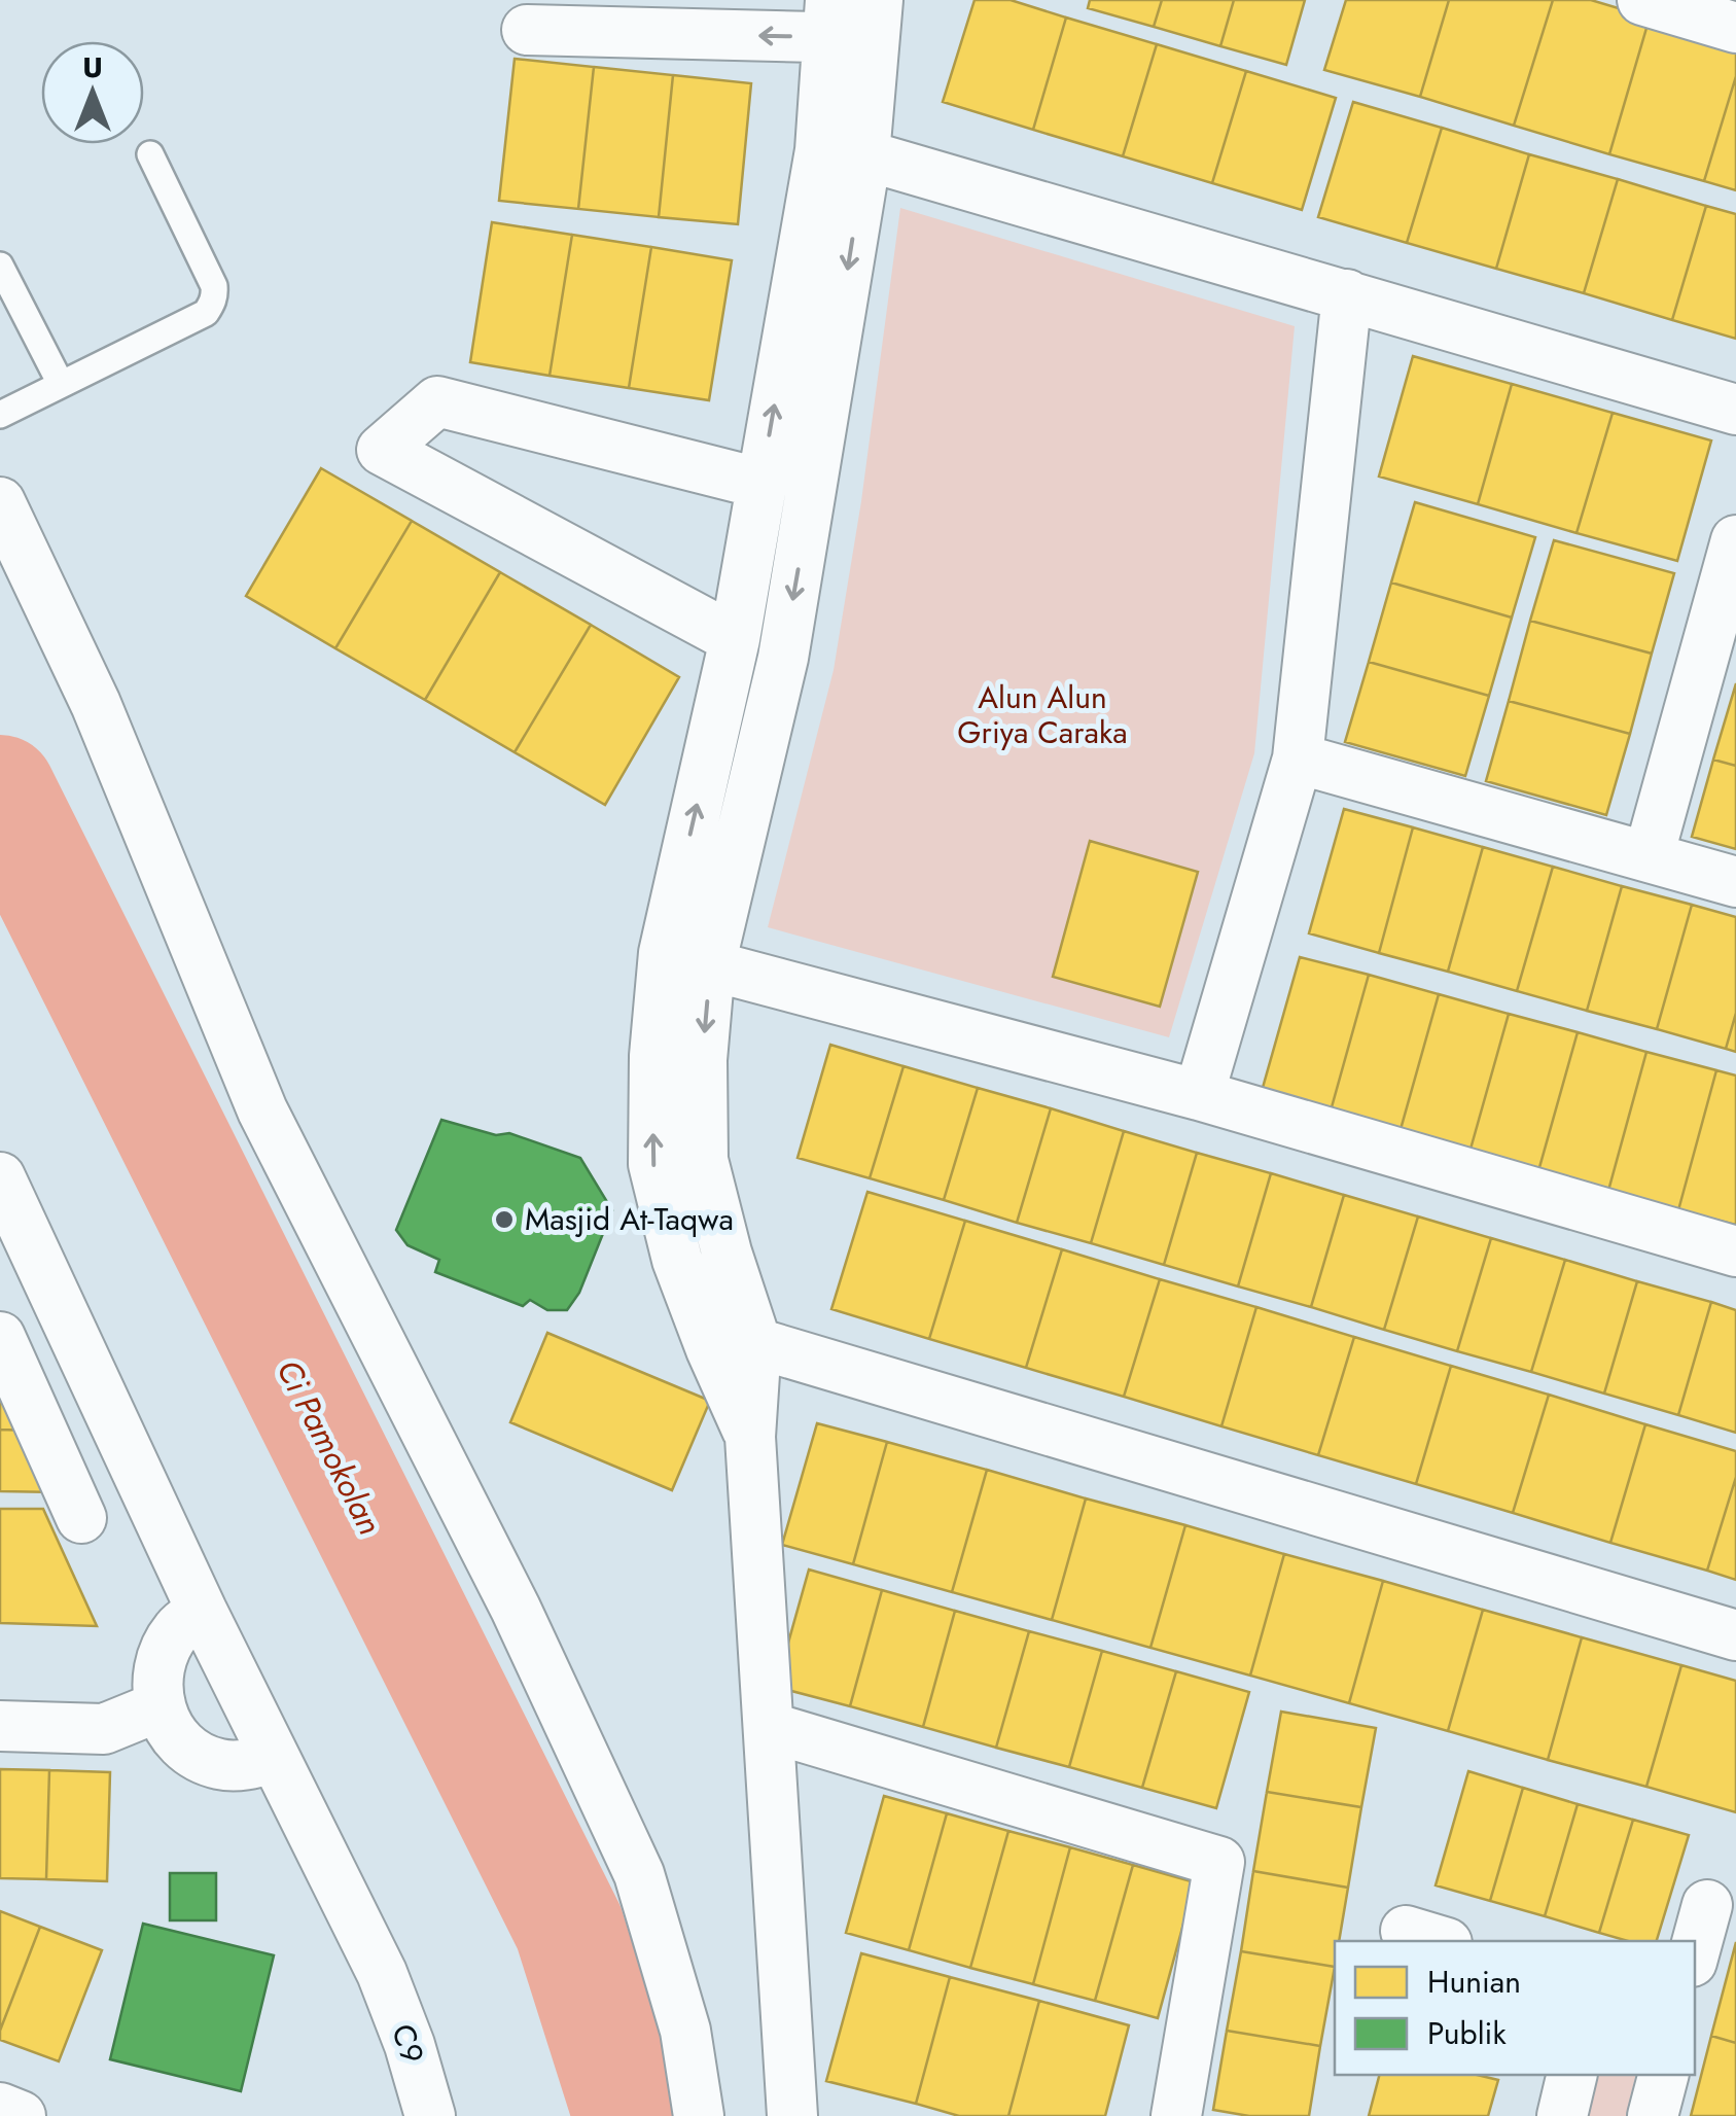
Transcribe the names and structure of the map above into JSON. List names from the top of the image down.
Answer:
{
  "streets": {
    "street": ["C9"]
  },
  "water": ["Ci Pamokolan"],
  "parks": ["Alun Alun Griya Caraka"],
  "places": ["Masjid At-Taqwa"],
  "legend": ["Hunian", "Publik"],
  "north": "top"
}
